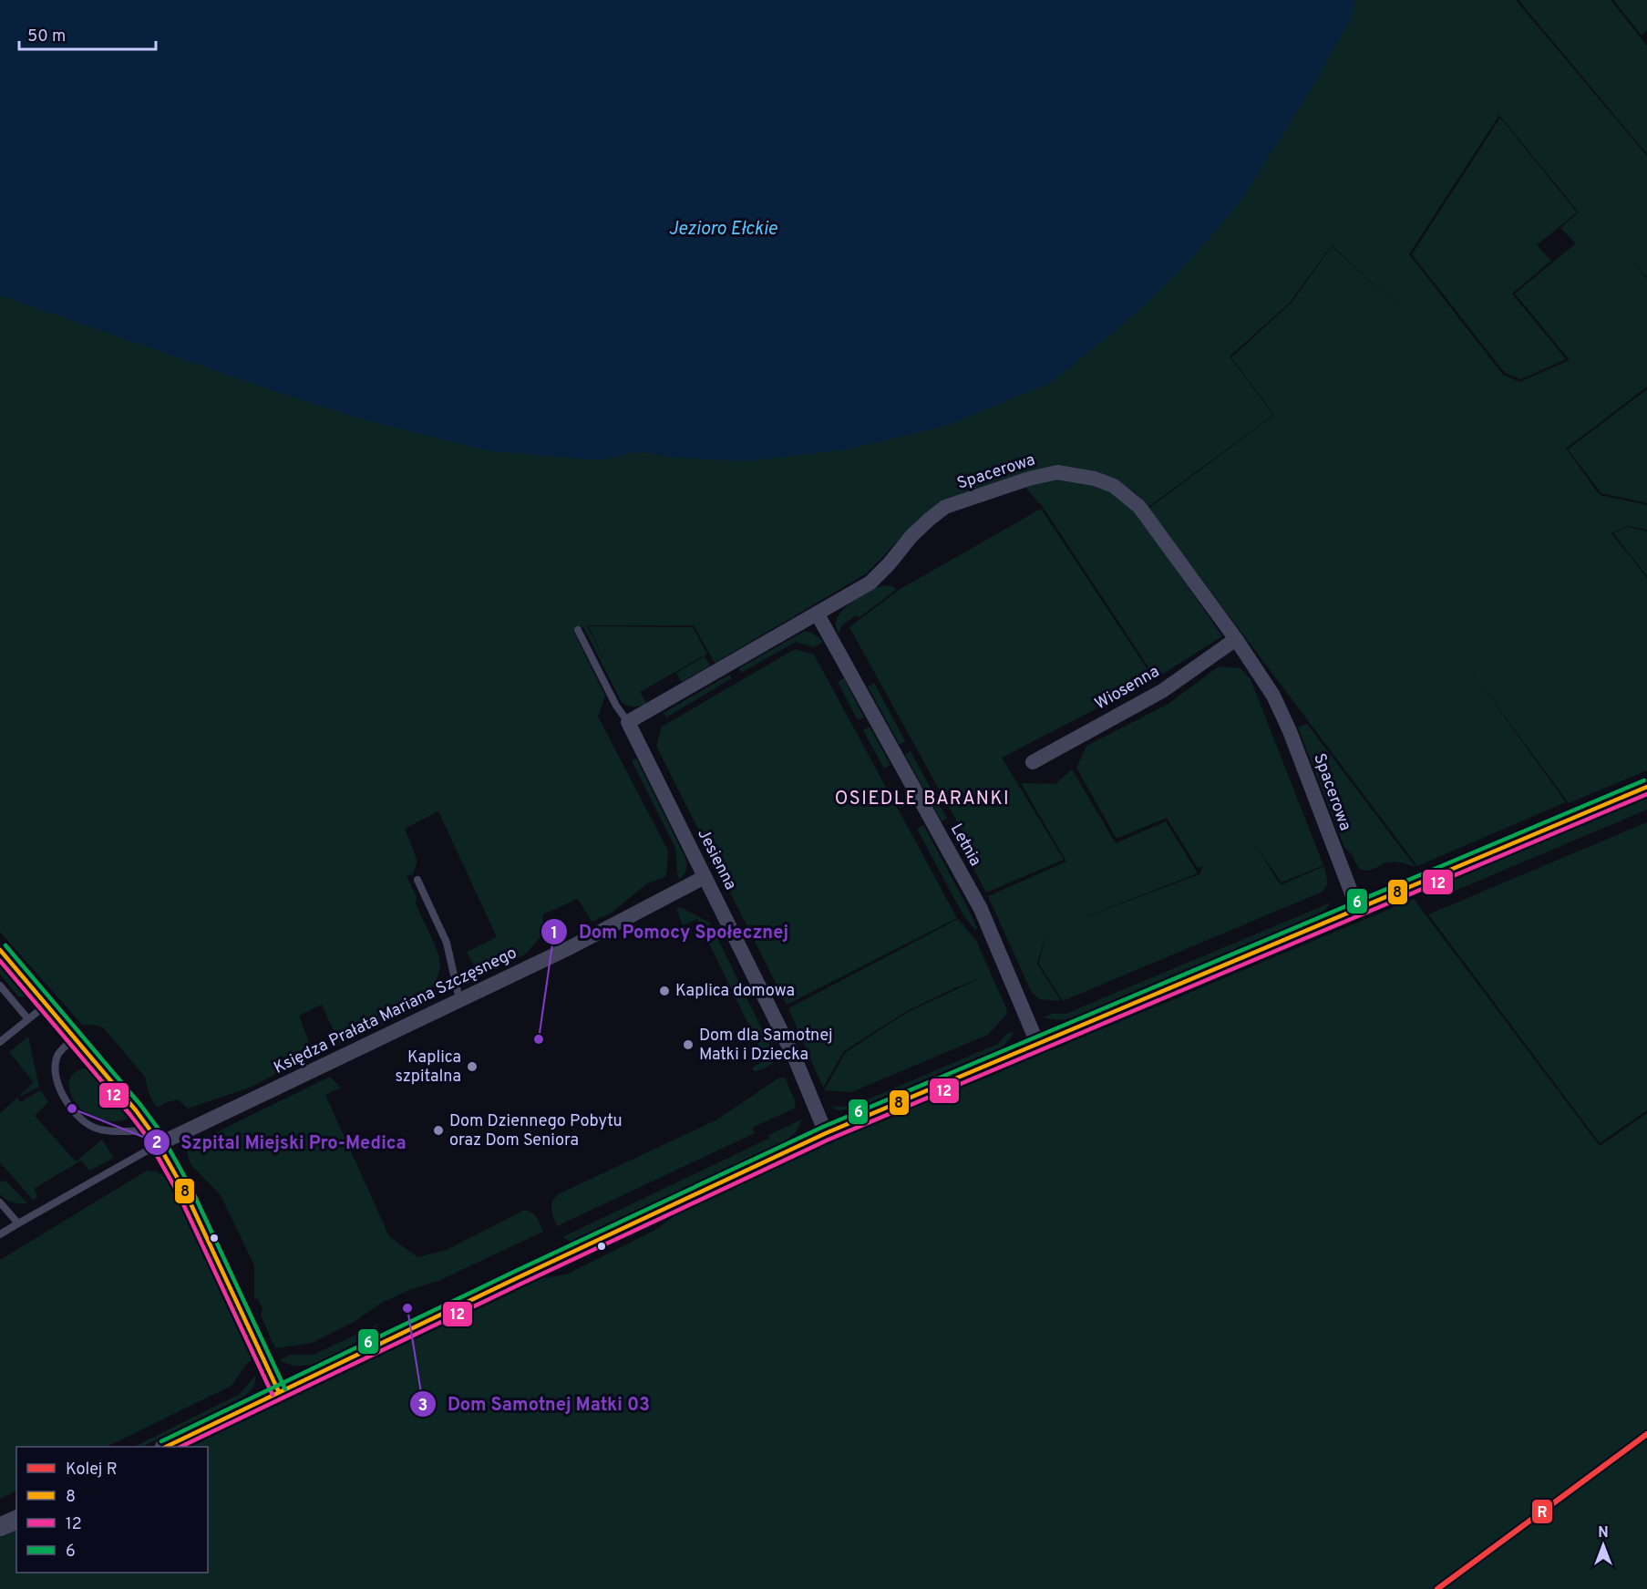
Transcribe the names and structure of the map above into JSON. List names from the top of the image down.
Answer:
{
  "streets": {
    "street": [
      "Spacerowa",
      "Wiosenna",
      "Letnia",
      "Jesienna",
      "Księdza Prałata Mariana Szczęsnego"
    ]
  },
  "crossings": [
    ["Spacerowa", "Wiosenna"],
    ["Spacerowa", "Letnia"],
    ["Spacerowa", "Jesienna"],
    ["Jesienna", "Księdza Prałata Mariana Szczęsnego"]
  ],
  "districts": ["OSIEDLE BARANKI"],
  "water": ["Jezioro Ełckie"],
  "places": [
    "Kaplica domowa",
    "Dom Pomocy Społecznej",
    "Dom dla Samotnej Matki i Dziecka",
    "Kaplica szpitalna",
    "Szpital Miejski Pro-Medica",
    "Dom Dziennego Pobytu oraz Dom Seniora",
    "Dom Samotnej Matki 03"
  ],
  "lines": [
    "transit line 6",
    "transit line 8",
    "transit line 12",
    "rail line R"
  ],
  "legend": [
    "Kolej R",
    "8",
    "12",
    "6"
  ],
  "scale_bar": "50 m",
  "north": "top"
}
